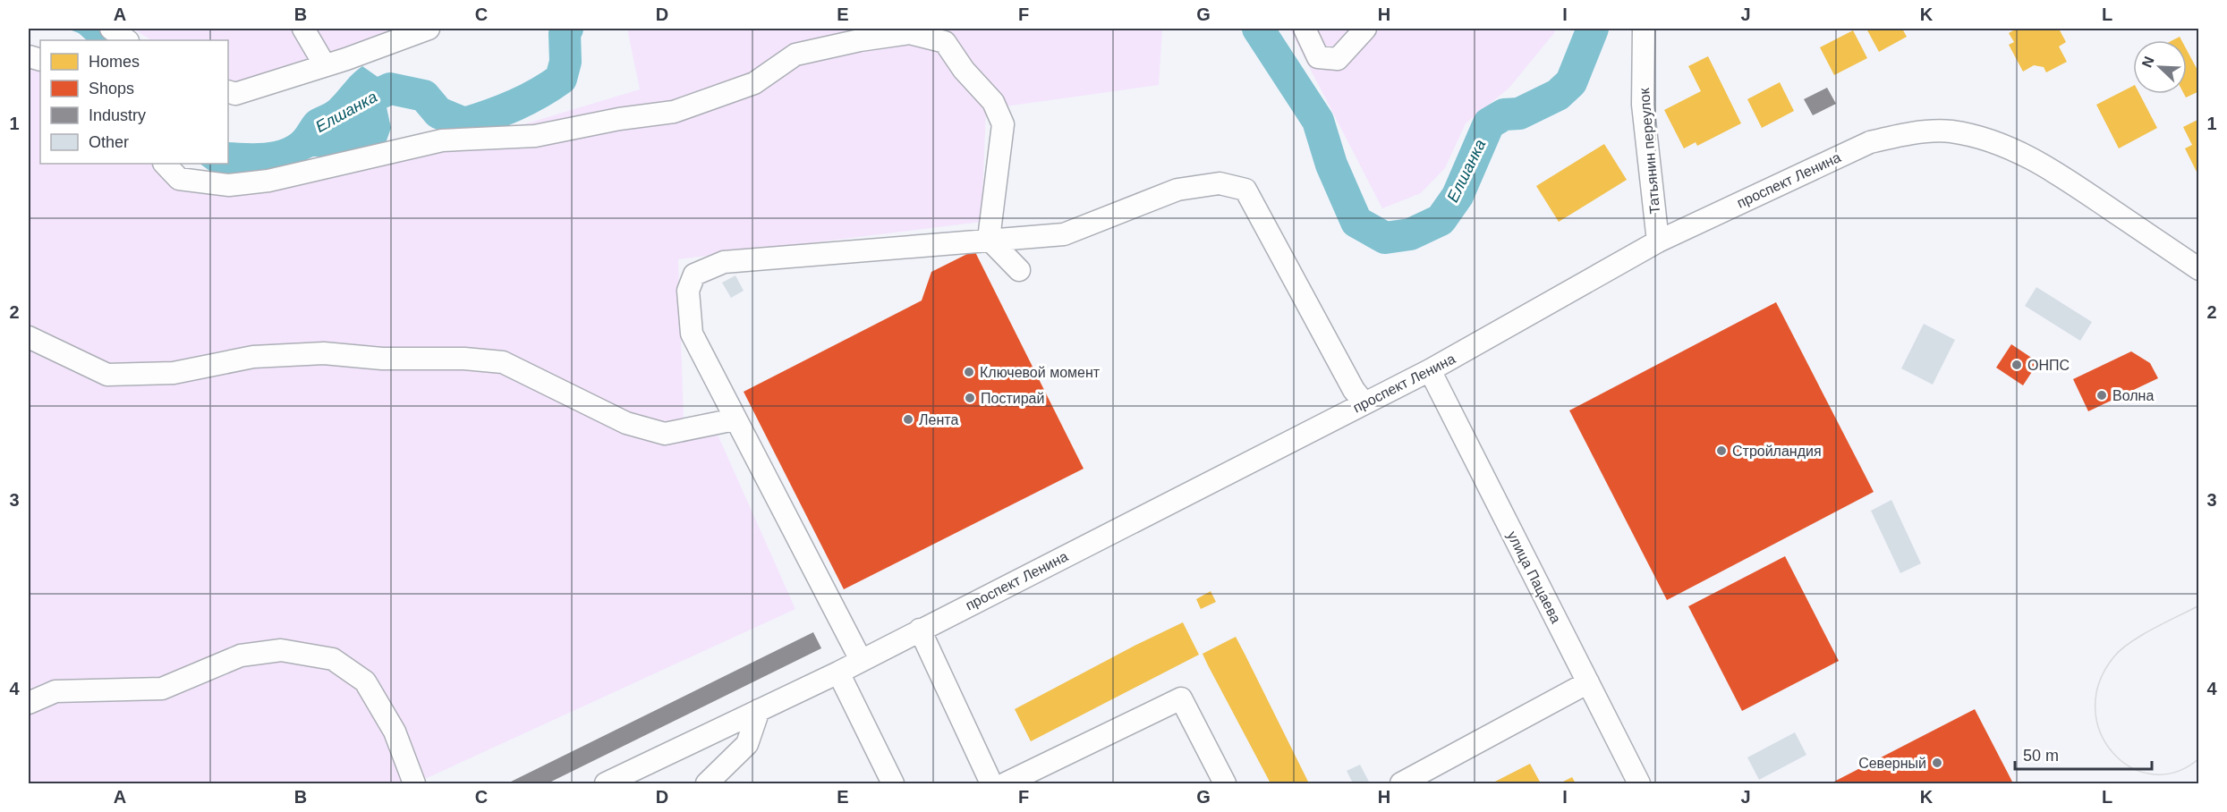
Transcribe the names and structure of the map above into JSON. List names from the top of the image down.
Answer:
{
  "streets": {
    "street": ["Татьянин переулок", "проспект Ленина", "улица Пацаева"]
  },
  "crossings": [
    ["Татьянин переулок", "проспект Ленина"],
    ["проспект Ленина", "улица Пацаева"]
  ],
  "water": ["Елшанка"],
  "places": [
    "ОНПС",
    "Ключевой момент",
    "Волна",
    "Постирай",
    "Лента",
    "Стройландия",
    "Северный"
  ],
  "legend": [
    "Homes",
    "Shops",
    "Industry",
    "Other"
  ],
  "scale_bar": "50 m",
  "north": "top left",
  "grid": {
    "columns": [
      "A",
      "B",
      "C",
      "D",
      "E",
      "F",
      "G",
      "H",
      "I",
      "J",
      "K",
      "L"
    ],
    "rows": [
      "1",
      "2",
      "3",
      "4"
    ]
  }
}
